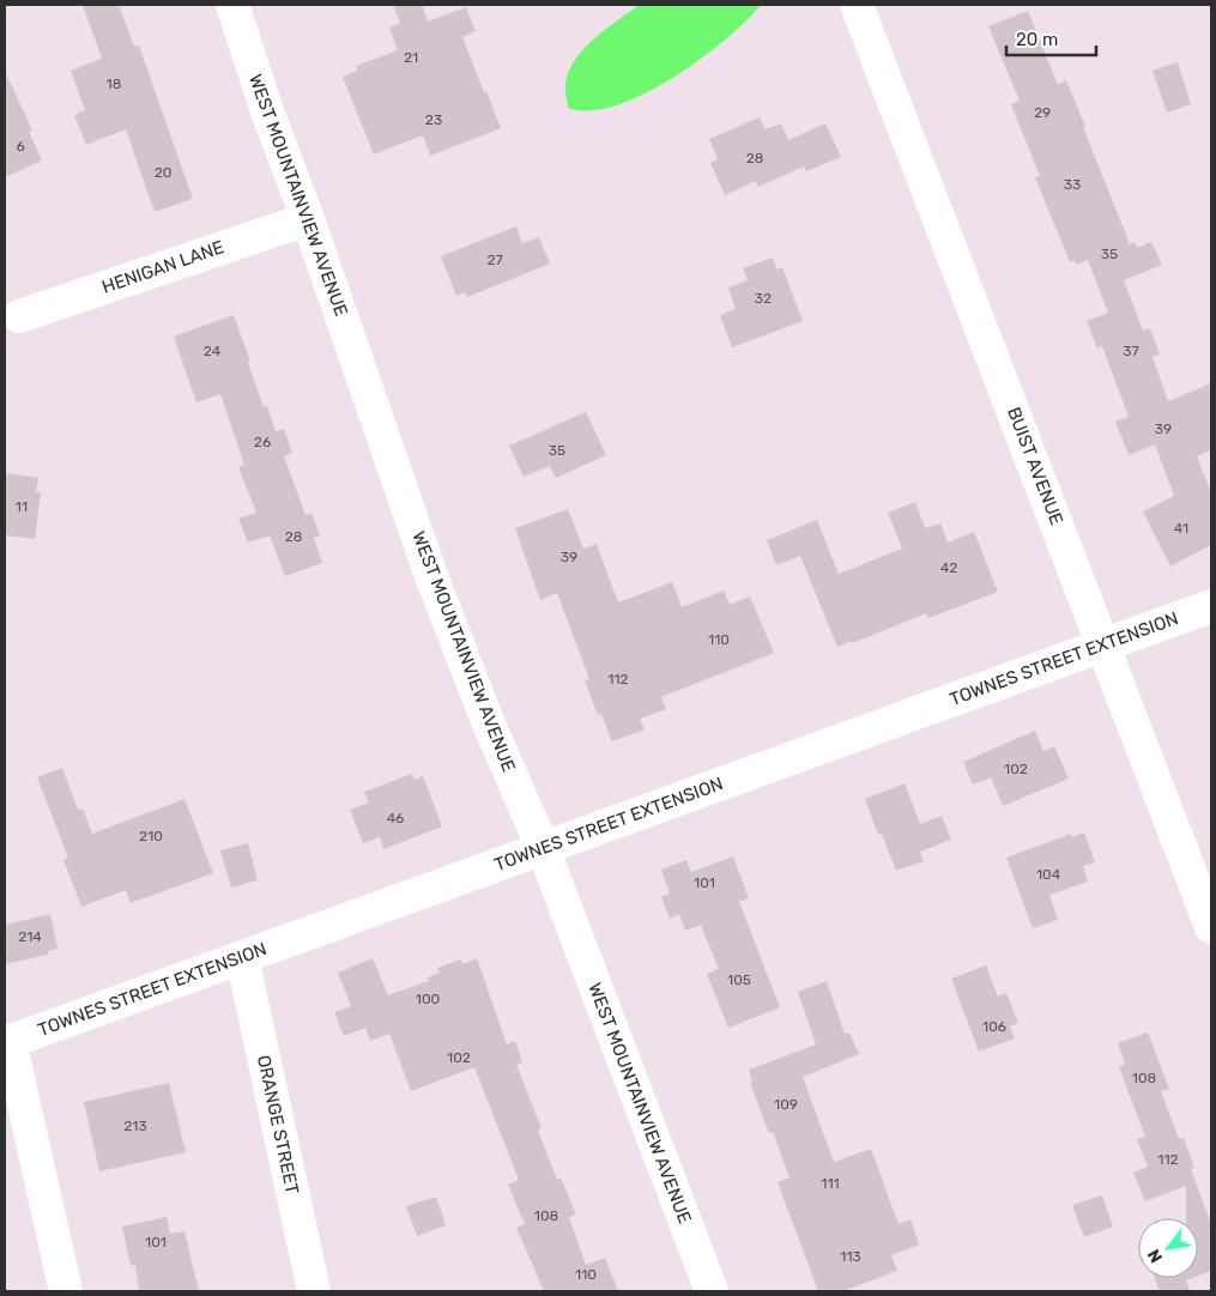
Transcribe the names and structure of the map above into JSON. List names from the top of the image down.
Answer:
{
  "streets": {
    "street": [
      "WEST MOUNTAINVIEW AVENUE",
      "HENIGAN LANE",
      "BUIST AVENUE",
      "TOWNES STREET EXTENSION",
      "ORANGE STREET"
    ]
  },
  "crossings": [
    ["WEST MOUNTAINVIEW AVENUE", "HENIGAN LANE"],
    ["WEST MOUNTAINVIEW AVENUE", "TOWNES STREET EXTENSION"],
    ["BUIST AVENUE", "TOWNES STREET EXTENSION"],
    ["TOWNES STREET EXTENSION", "ORANGE STREET"]
  ],
  "house_numbers": [
    "21",
    "18",
    "29",
    "23",
    "6",
    "28",
    "20",
    "33",
    "35",
    "27",
    "32",
    "24",
    "37",
    "39",
    "26",
    "35",
    "11",
    "41",
    "28",
    "39",
    "42",
    "110",
    "112",
    "102",
    "46",
    "210",
    "104",
    "101",
    "214",
    "105",
    "100",
    "106",
    "102",
    "108",
    "109",
    "213",
    "112",
    "111",
    "108",
    "101",
    "113",
    "110"
  ],
  "scale_bar": "20 m",
  "north": "bottom left"
}
